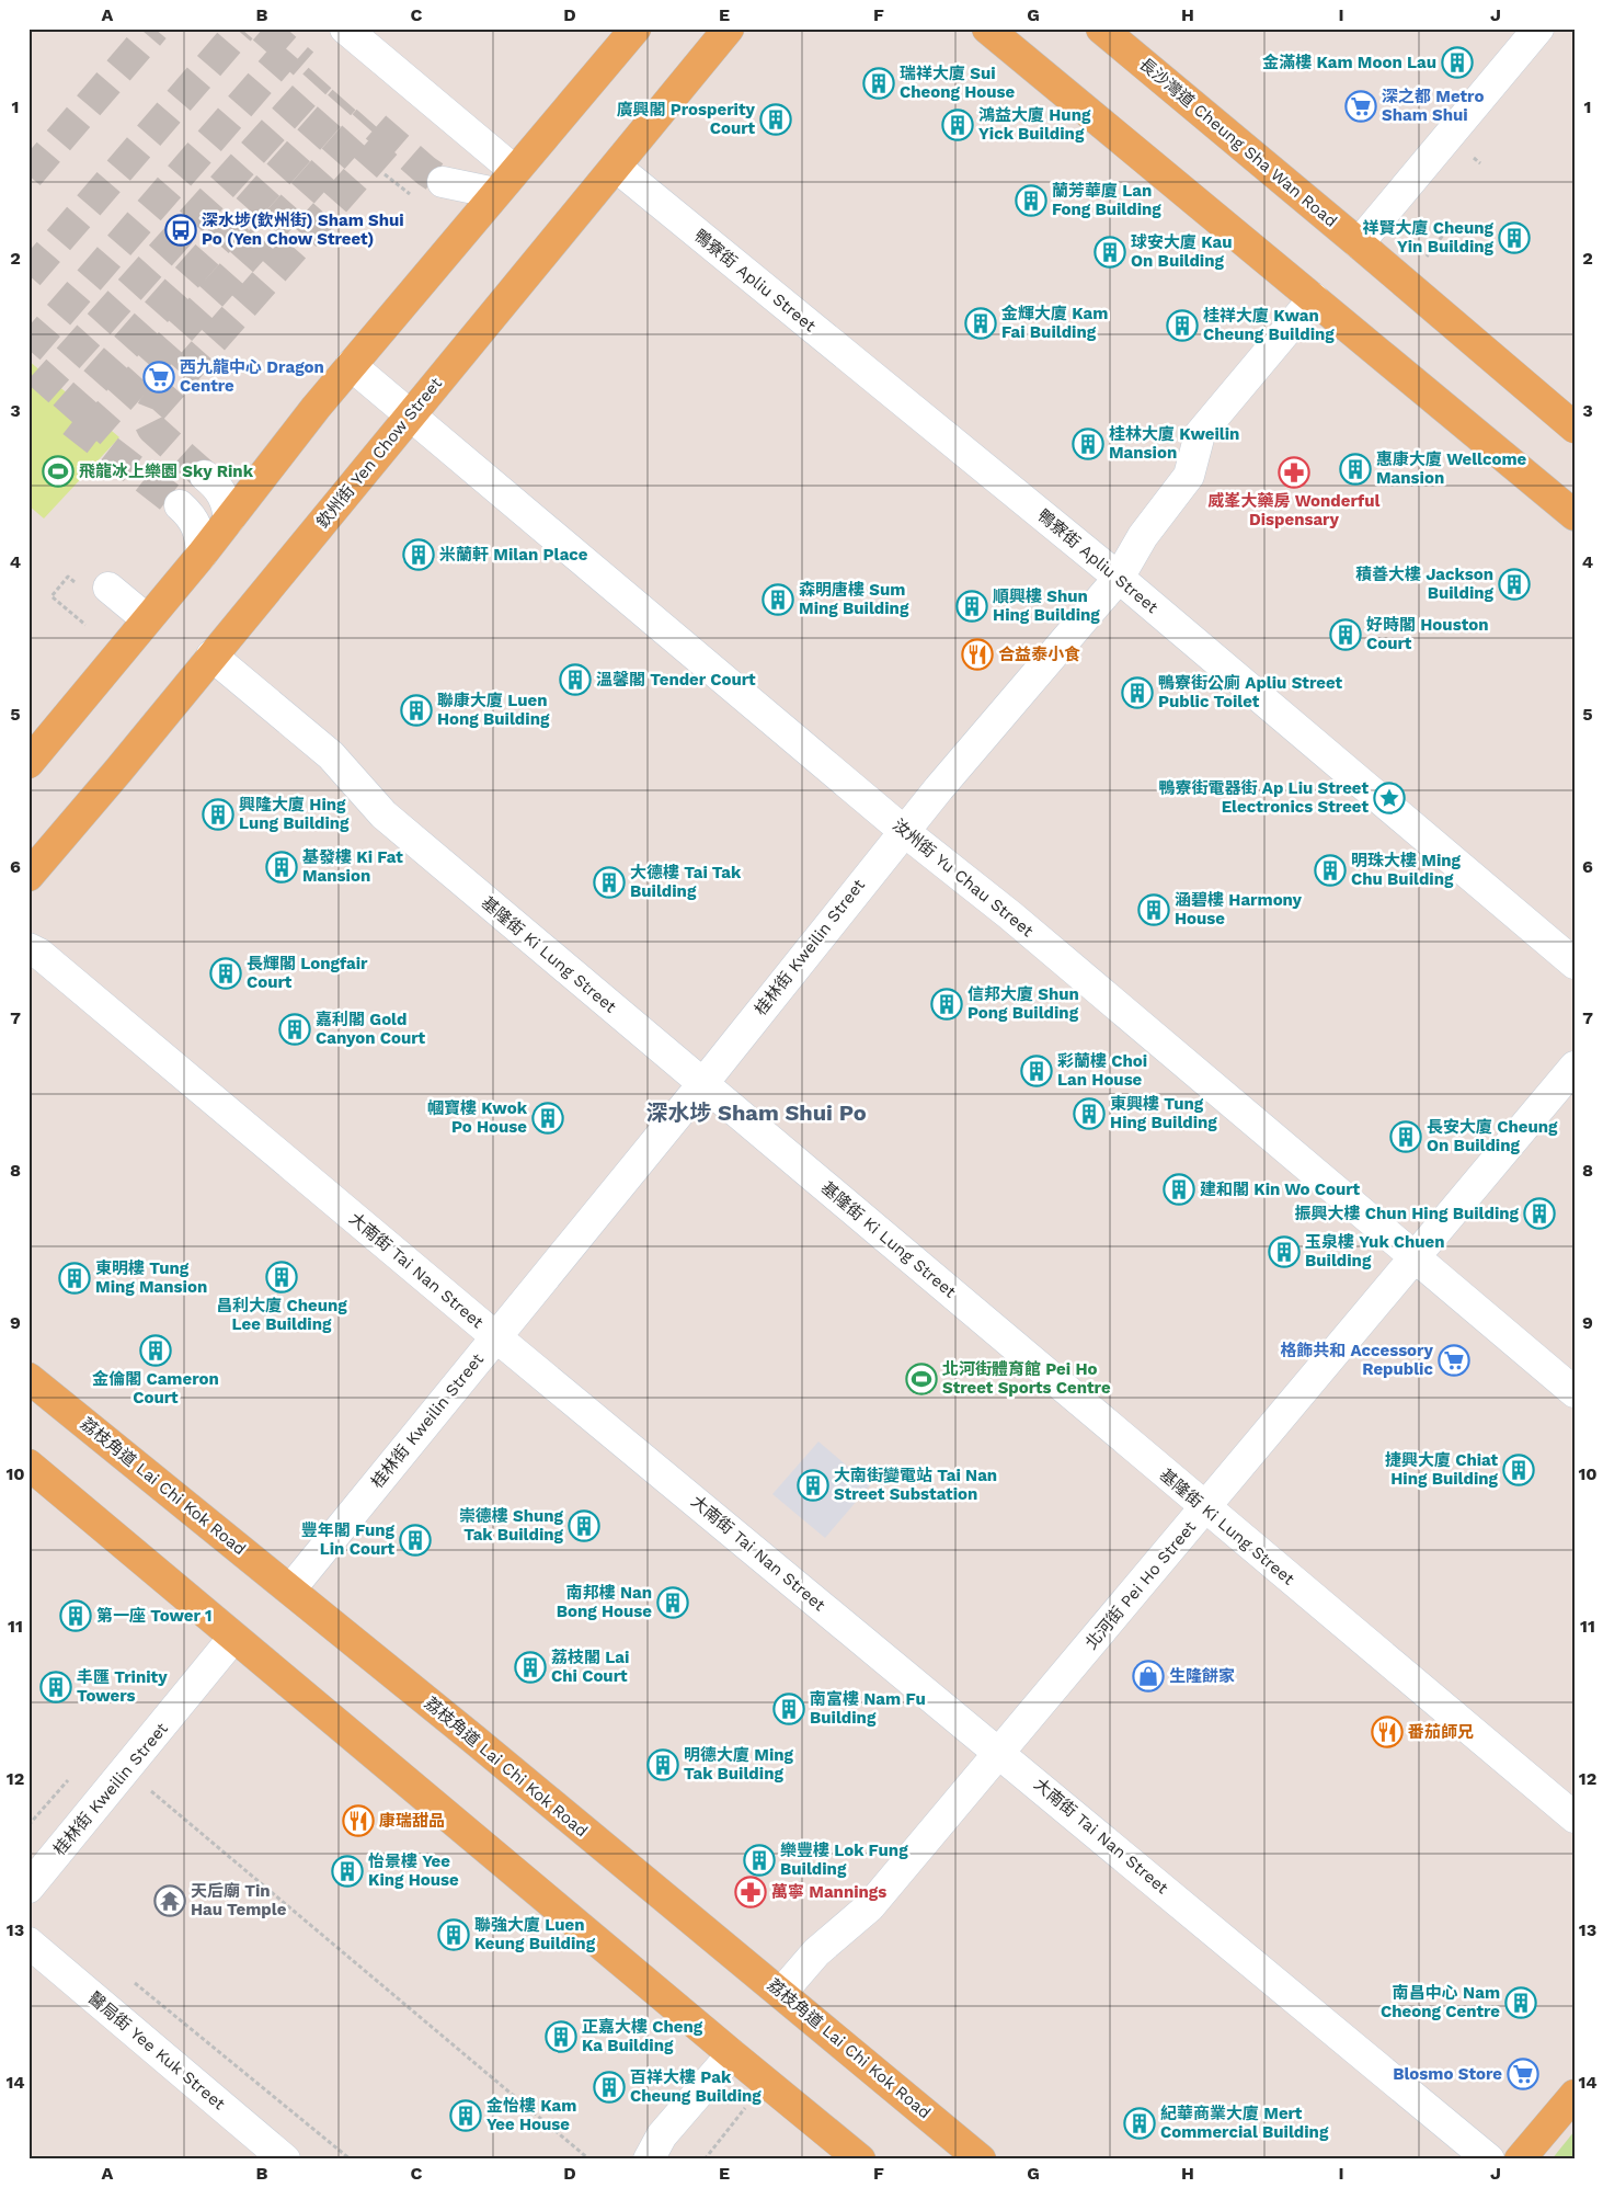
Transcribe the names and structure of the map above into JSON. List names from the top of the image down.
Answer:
{
  "streets": {
    "main road": ["長沙灣道 Cheung Sha Wan Road", "欽州街 Yen Chow Street", "荔枝角道 Lai Chi Kok Road"],
    "street": [
      "鴨寮街 Apliu Street",
      "汝州街 Yu Chau Street",
      "桂林街 Kweilin Street",
      "基隆街 Ki Lung Street",
      "大南街 Tai Nan Street",
      "北河街 Pei Ho Street",
      "醫局街 Yee Kuk Street"
    ]
  },
  "crossings": [
    ["鴨寮街 Apliu Street", "欽州街 Yen Chow Street"],
    ["鴨寮街 Apliu Street", "桂林街 Kweilin Street"],
    ["欽州街 Yen Chow Street", "汝州街 Yu Chau Street"],
    ["欽州街 Yen Chow Street", "基隆街 Ki Lung Street"],
    ["汝州街 Yu Chau Street", "桂林街 Kweilin Street"],
    ["汝州街 Yu Chau Street", "北河街 Pei Ho Street"],
    ["桂林街 Kweilin Street", "基隆街 Ki Lung Street"],
    ["桂林街 Kweilin Street", "大南街 Tai Nan Street"],
    ["桂林街 Kweilin Street", "荔枝角道 Lai Chi Kok Road"],
    ["基隆街 Ki Lung Street", "北河街 Pei Ho Street"],
    ["大南街 Tai Nan Street", "北河街 Pei Ho Street"],
    ["荔枝角道 Lai Chi Kok Road", "北河街 Pei Ho Street"]
  ],
  "districts": ["深水埗 Sham Shui Po"],
  "places": {
    "building": [
      "金滿樓 Kam Moon Lau",
      "瑞祥大廈 Sui Cheong House",
      "廣興閣 Prosperity Court",
      "鴻益大廈 Hung Yick Building",
      "蘭芳華廈 Lan Fong Building",
      "祥賢大廈 Cheung Yin Building",
      "球安大廈 Kau On Building",
      "金輝大廈 Kam Fai Building",
      "桂祥大廈 Kwan Cheung Building",
      "桂林大廈 Kweilin Mansion",
      "惠康大廈 Wellcome Mansion",
      "米蘭軒 Milan Place",
      "積善大樓 Jackson Building",
      "森明唐樓 Sum Ming Building",
      "順興樓 Shun Hing Building",
      "好時閣 Houston Court",
      "溫馨閣 Tender Court",
      "鴨寮街公廁 Apliu Street Public Toilet",
      "聯康大廈 Luen Hong Building",
      "興隆大廈 Hing Lung Building",
      "基發樓 Ki Fat Mansion",
      "明珠大樓 Ming Chu Building",
      "大德樓 Tai Tak Building",
      "涵碧樓 Harmony House",
      "長輝閣 Longfair Court",
      "信邦大廈 Shun Pong Building",
      "嘉利閣 Gold Canyon Court",
      "彩蘭樓 Choi Lan House",
      "東興樓 Tung Hing Building",
      "幗寶樓 Kwok Po House",
      "長安大廈 Cheung On Building",
      "建和閣 Kin Wo Court",
      "振興大樓 Chun Hing Building",
      "玉泉樓 Yuk Chuen Building",
      "昌利大廈 Cheung Lee Building",
      "東明樓 Tung Ming Mansion",
      "金倫閣 Cameron Court",
      "捷興大廈 Chiat Hing Building",
      "大南街變電站 Tai Nan Street Substation",
      "崇德樓 Shung Tak Building",
      "豐年閣 Fung Lin Court",
      "南邦樓 Nan Bong House",
      "第一座 Tower 1",
      "荔枝閣 Lai Chi Court",
      "丰匯 Trinity Towers",
      "南富樓 Nam Fu Building",
      "明德大廈 Ming Tak Building",
      "樂豐樓 Lok Fung Building",
      "怡景樓 Yee King House",
      "聯強大廈 Luen Keung Building",
      "南昌中心 Nam Cheong Centre",
      "正嘉大樓 Cheng Ka Building",
      "百祥大樓 Pak Cheung Building",
      "金怡樓 Kam Yee House",
      "紀華商業大廈 Mert Commercial Building"
    ],
    "supermarket": [
      "深之都 Metro Sham Shui",
      "西九龍中心 Dragon Centre",
      "格飾共和 Accessory Republic",
      "Blosmo Store"
    ],
    "bus stop": ["深水埗(欽州街) Sham Shui Po (Yen Chow Street)"],
    "sports": ["飛龍冰上樂園 Sky Rink", "北河街體育館 Pei Ho Street Sports Centre"],
    "pharmacy": ["威峯大藥房 Wonderful Dispensary", "萬寧 Mannings"],
    "restaurant": ["合益泰小食", "番茄師兄", "康瑞甜品"],
    "place": ["鴨寮街電器街 Ap Liu Street Electronics Street"],
    "shop": ["生隆餅家"],
    "temple": ["天后廟 Tin Hau Temple"]
  },
  "grid": {
    "columns": [
      "A",
      "B",
      "C",
      "D",
      "E",
      "F",
      "G",
      "H",
      "I",
      "J"
    ],
    "rows": [
      "1",
      "2",
      "3",
      "4",
      "5",
      "6",
      "7",
      "8",
      "9",
      "10",
      "11",
      "12",
      "13",
      "14"
    ]
  }
}
